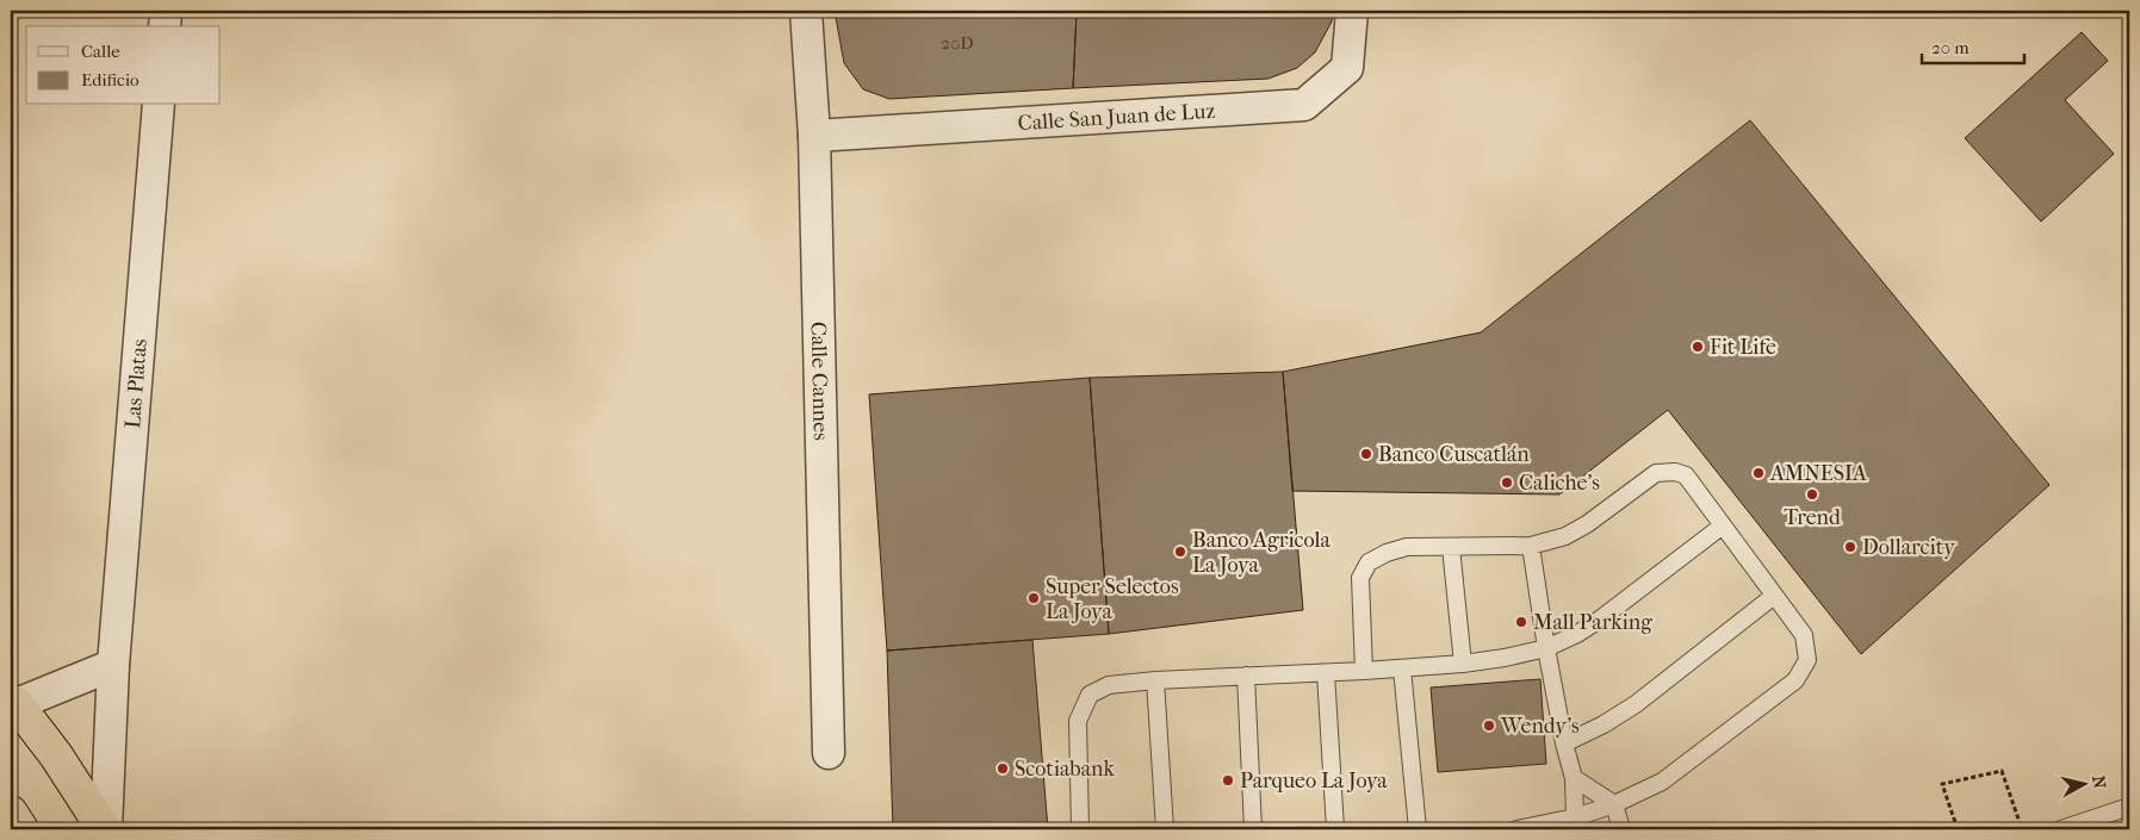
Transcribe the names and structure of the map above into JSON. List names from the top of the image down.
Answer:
{
  "streets": {
    "street": ["Calle San Juan de Luz", "Calle Cannes", "Las Platas"]
  },
  "crossings": [
    ["Calle San Juan de Luz", "Calle Cannes"]
  ],
  "places": [
    "Fit Life",
    "Banco Cuscatlán",
    "AMNESIA",
    "Caliche's",
    "Trend",
    "Dollarcity",
    "Banco Agricola La Joya",
    "Super Selectos La Joya",
    "Mall Parking",
    "Wendy's",
    "Scotiabank",
    "Parqueo La Joya"
  ],
  "house_numbers": ["20D"],
  "legend": ["Calle", "Edificio"],
  "scale_bar": "20 m",
  "north": "right"
}
